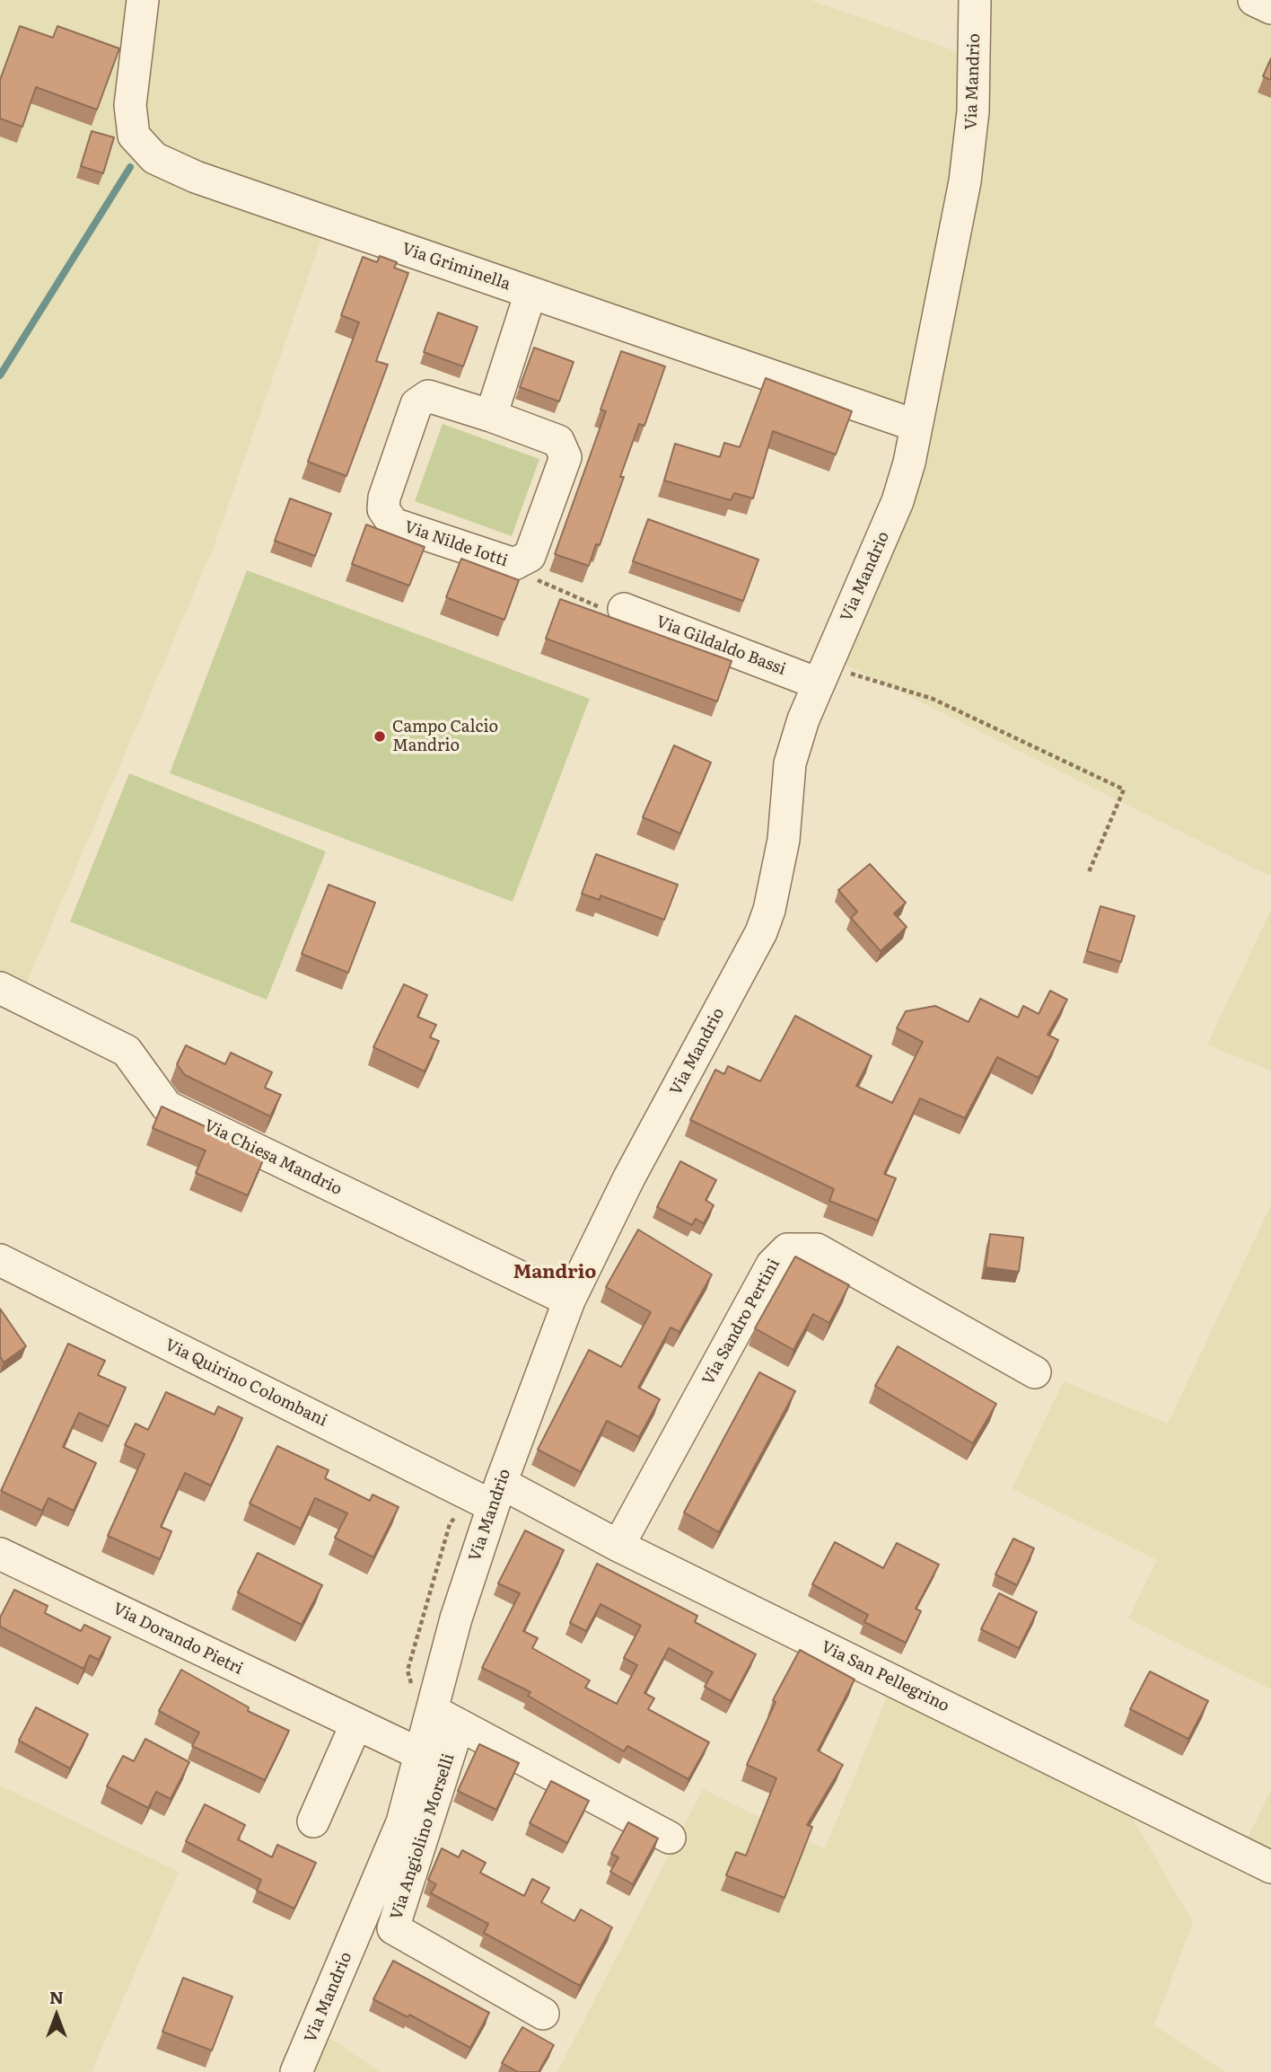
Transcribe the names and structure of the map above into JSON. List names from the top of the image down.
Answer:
{
  "streets": {
    "street": [
      "Via Mandrio",
      "Via Griminella",
      "Via Nilde Iotti",
      "Via Gildaldo Bassi",
      "Via Chiesa Mandrio",
      "Via Sandro Pertini",
      "Via Quirino Colombani",
      "Via Dorando Pietri",
      "Via San Pellegrino",
      "Via Angiolino Morselli"
    ]
  },
  "crossings": [
    ["Via Mandrio", "Via Griminella"],
    ["Via Mandrio", "Via Gildaldo Bassi"],
    ["Via Mandrio", "Via Chiesa Mandrio"],
    ["Via Mandrio", "Via Quirino Colombani"],
    ["Via Mandrio", "Via Dorando Pietri"],
    ["Via Mandrio", "Via San Pellegrino"],
    ["Via Mandrio", "Via Angiolino Morselli"],
    ["Via Sandro Pertini", "Via San Pellegrino"],
    ["Via Quirino Colombani", "Via San Pellegrino"]
  ],
  "districts": ["Mandrio"],
  "places": ["Campo Calcio Mandrio"],
  "north": "top"
}
